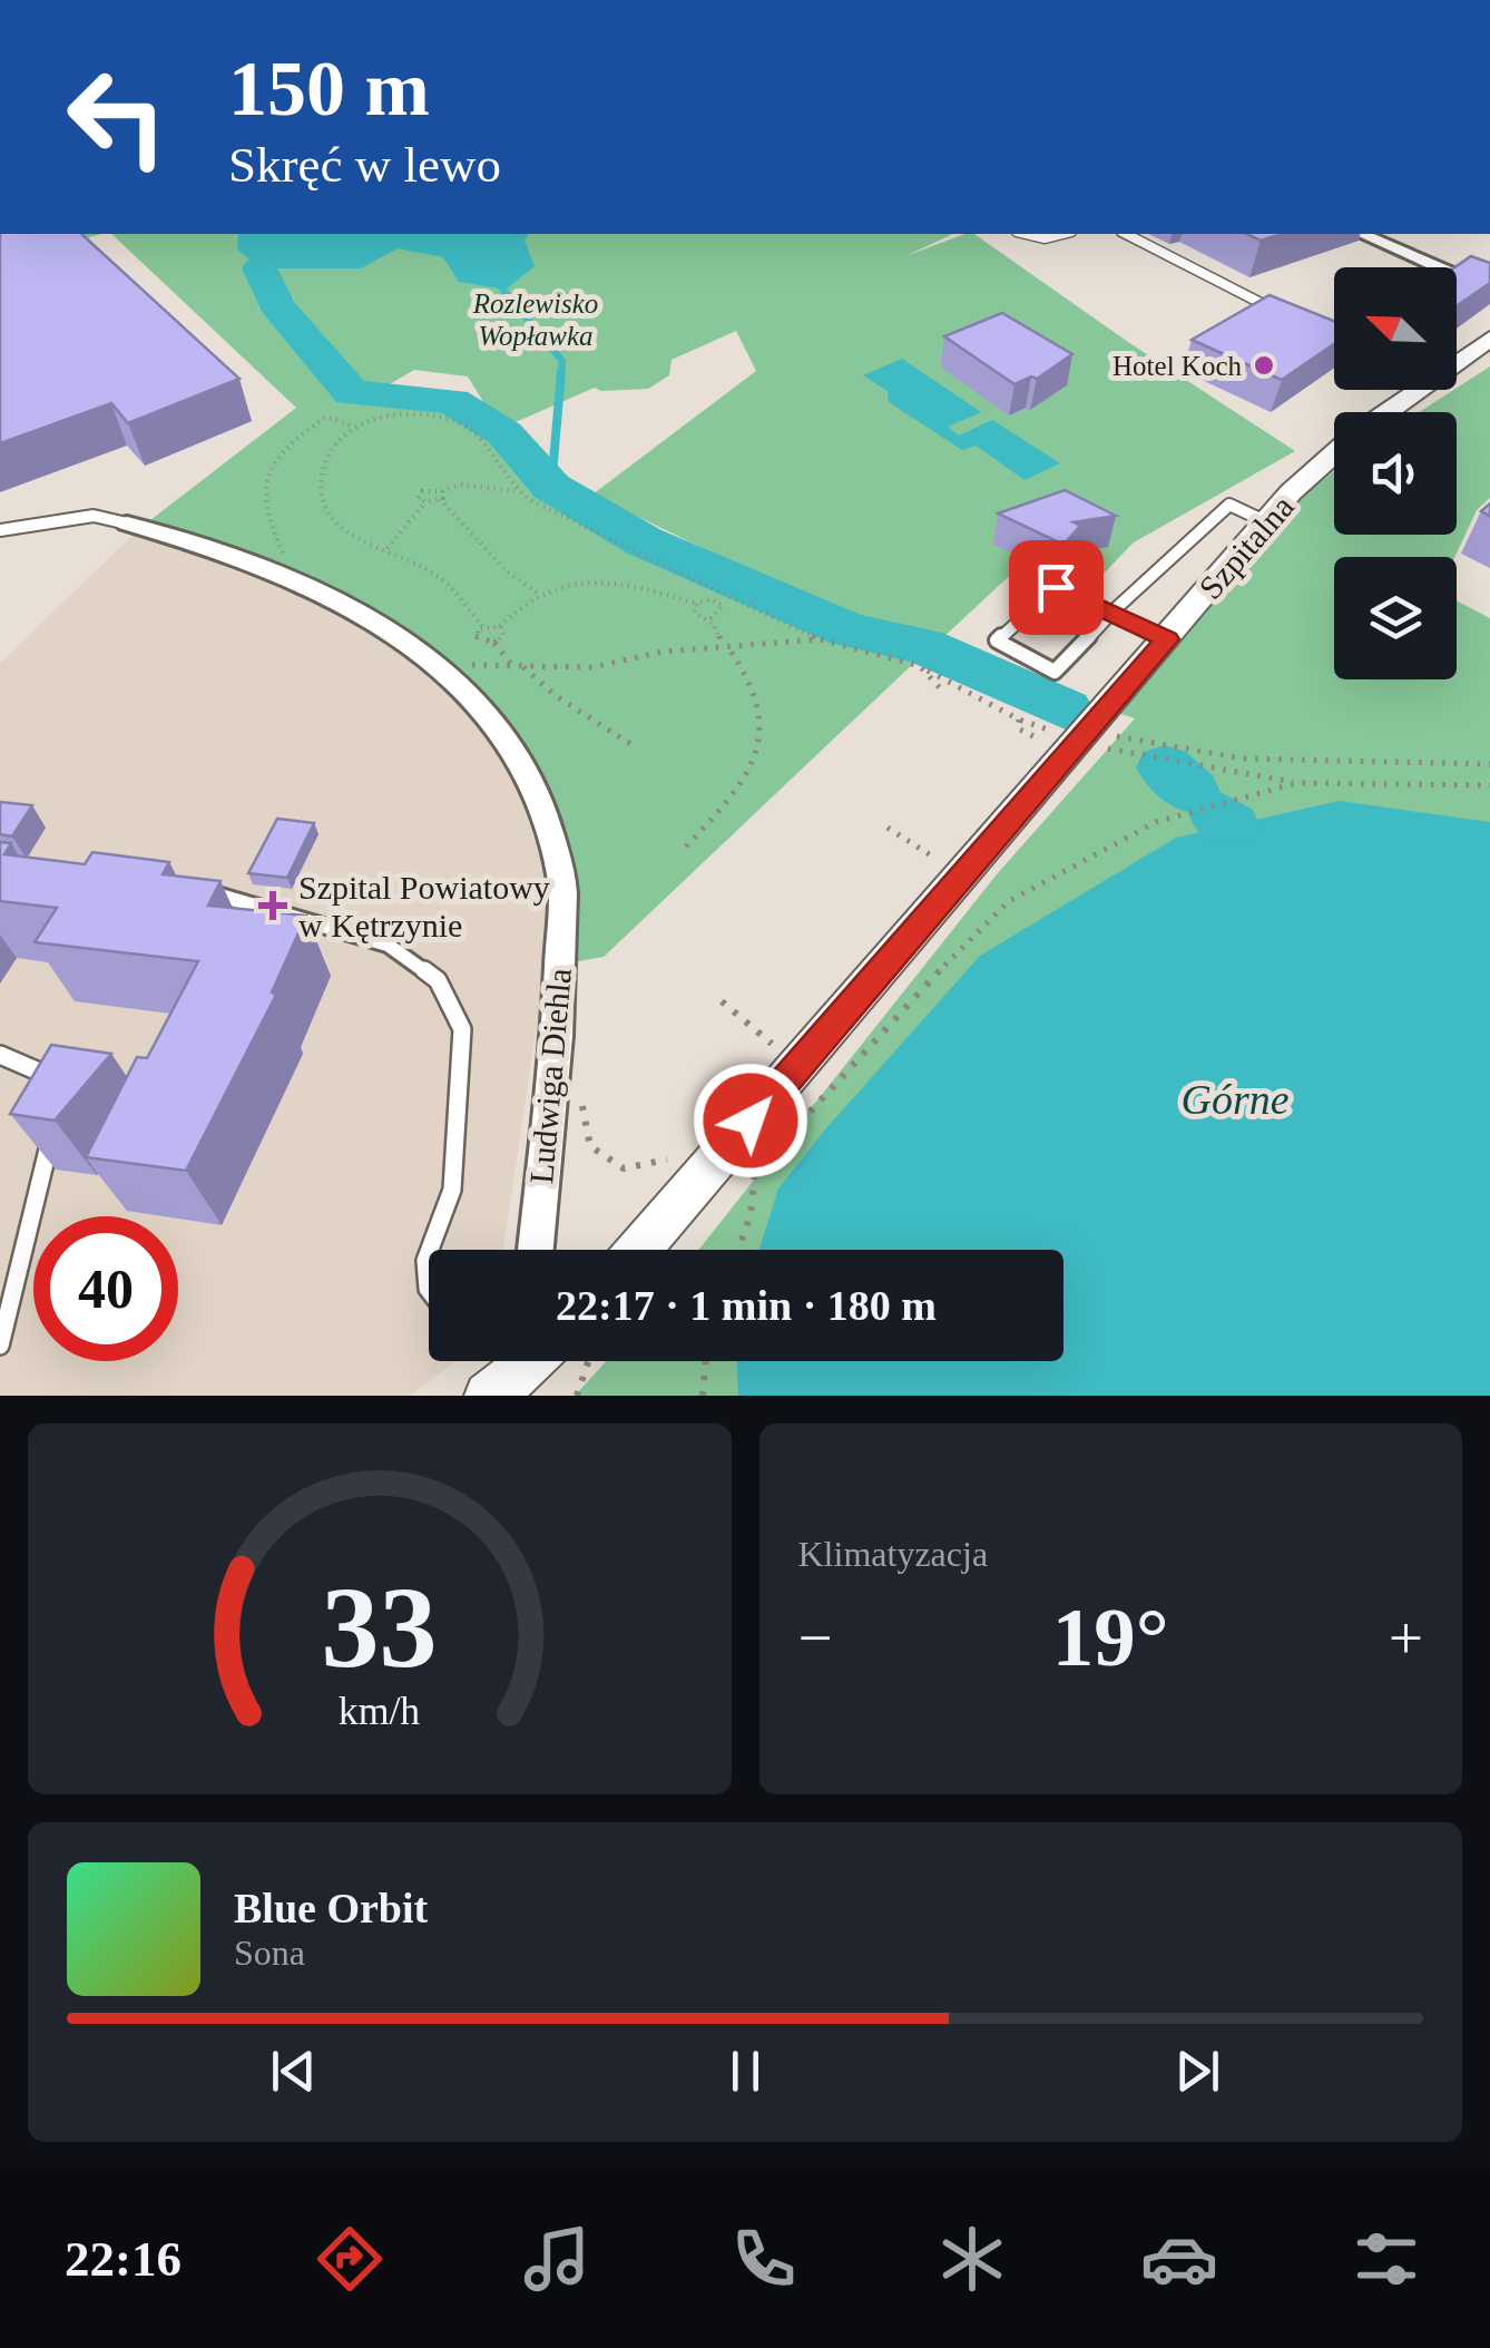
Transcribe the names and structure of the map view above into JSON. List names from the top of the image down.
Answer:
{
  "streets": {
    "street": ["Szpitalna", "Ludwiga Diehla"]
  },
  "water": ["Górne"],
  "parks": ["Rozlewisko Wopławka"],
  "places": {
    "other": ["Hotel Koch"],
    "health": ["Szpital Powiatowy w Kętrzynie"]
  },
  "north": "top left",
  "page": {
    "turn": ["150 m", "Skręć w lewo"],
    "limit": "40",
    "trip": "22:17 · 1 min · 180 m",
    "tile": "Klimatyzacja",
    "heat": ["−", "19°", "+"],
    "song": ["Blue Orbit", "Sona"],
    "tabs": "22:16",
    "gauge": ["33", "km/h"]
  }
}
